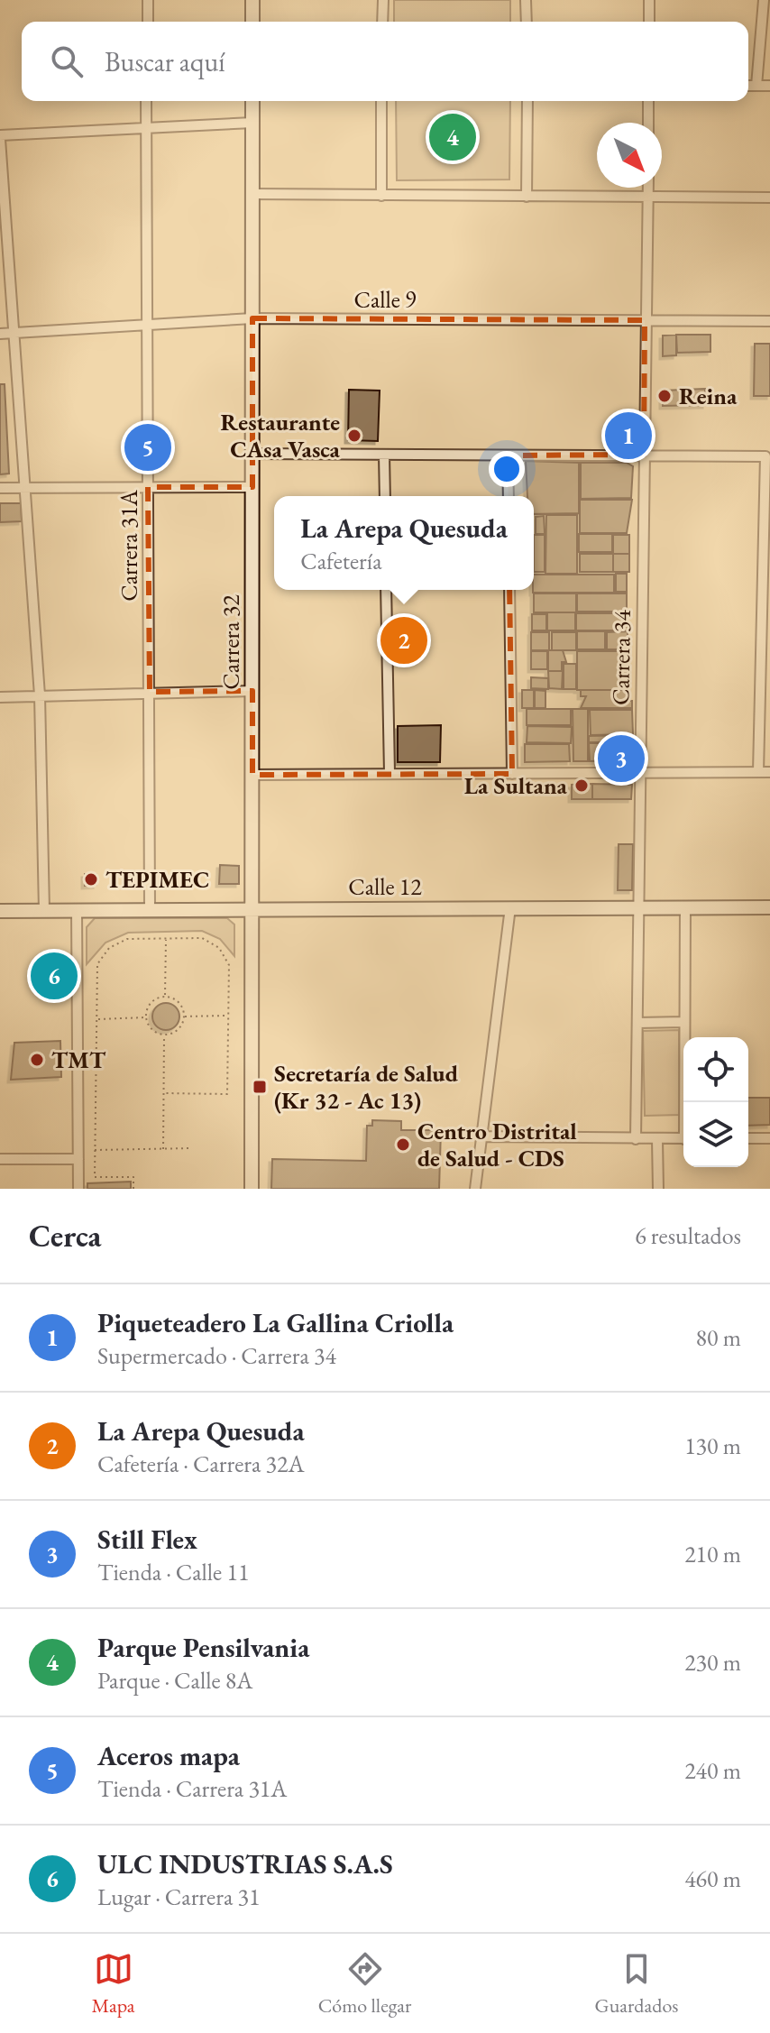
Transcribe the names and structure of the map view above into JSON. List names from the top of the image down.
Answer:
{
  "streets": {
    "street": [
      "Calle 9",
      "Carrera 31A",
      "Carrera 32",
      "Carrera 34",
      "Calle 12"
    ]
  },
  "crossings": [
    ["Calle 9", "Carrera 31A"],
    ["Calle 9", "Carrera 32"],
    ["Calle 9", "Carrera 34"],
    ["Carrera 31A", "Calle 12"],
    ["Carrera 32", "Calle 12"],
    ["Carrera 34", "Calle 12"]
  ],
  "places": {
    "other": [
      "Reina",
      "Restaurante CAsa Vasca",
      "La Sultana",
      "TEPIMEC",
      "TMT",
      "Centro Distrital de Salud - CDS"
    ],
    "transit": ["Secretaría de Salud (Kr 32 - Ac 13)"]
  },
  "north": "bottom right",
  "page": {
    "search": "Buscar aquí",
    "pins": [
      "4",
      "1",
      "5",
      "2",
      "3",
      "6"
    ],
    "popup": ["La Arepa Quesuda", "Cafetería"],
    "heading": ["Cerca", "6 resultados"],
    "list": [
      {
        "mark": "1",
        "name": "Piqueteadero La Gallina Criolla",
        "note": "Supermercado · Carrera 34",
        "value": "80 m"
      },
      {
        "mark": "2",
        "name": "La Arepa Quesuda",
        "note": "Cafetería · Carrera 32A",
        "value": "130 m"
      },
      {
        "mark": "3",
        "name": "Still Flex",
        "note": "Tienda · Calle 11",
        "value": "210 m"
      },
      {
        "mark": "4",
        "name": "Parque Pensilvania",
        "note": "Parque · Calle 8A",
        "value": "230 m"
      },
      {
        "mark": "5",
        "name": "Aceros mapa",
        "note": "Tienda · Carrera 31A",
        "value": "240 m"
      },
      {
        "mark": "6",
        "name": "ULC INDUSTRIAS S.A.S",
        "note": "Lugar · Carrera 31",
        "value": "460 m"
      }
    ],
    "nav": ["Mapa", "Cómo llegar", "Guardados"]
  }
}
